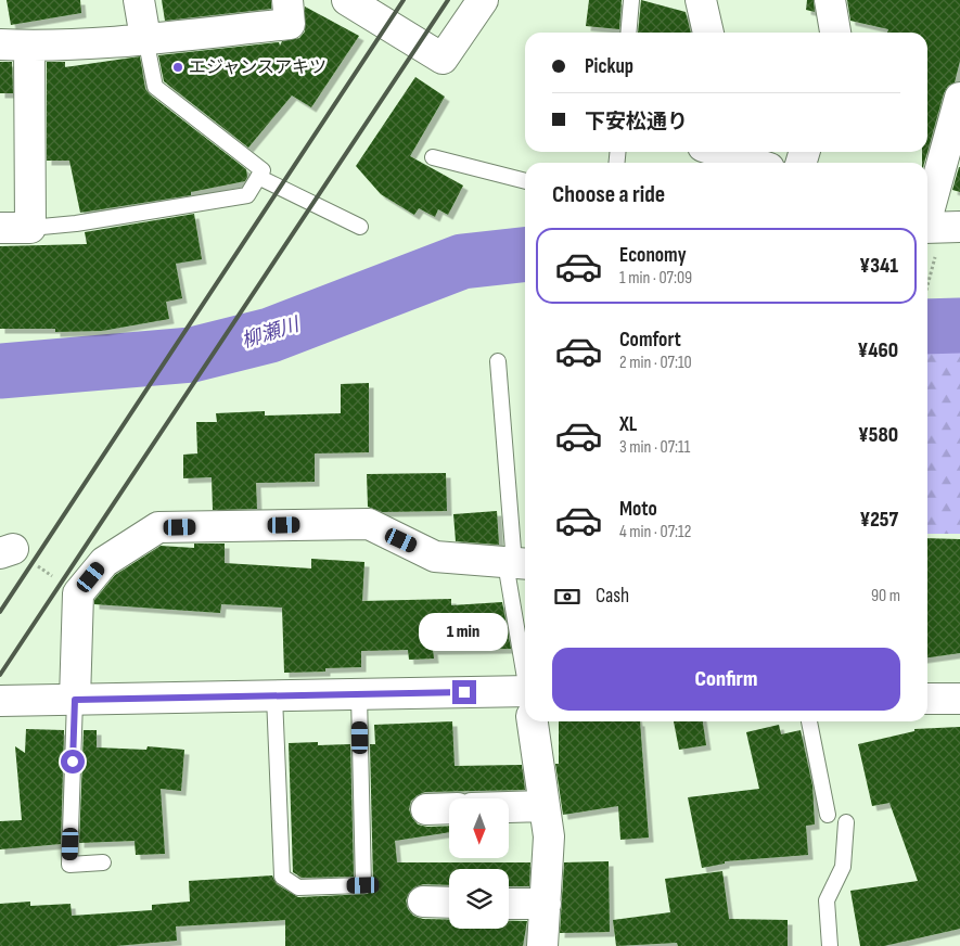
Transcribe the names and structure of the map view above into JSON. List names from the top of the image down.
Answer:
{
  "water": ["柳瀬川"],
  "places": ["エジャンスアキツ"],
  "north": "bottom",
  "page": {
    "banner": ["Pickup", "下安松通り"],
    "heading": "Choose a ride",
    "list": [
      {
        "name": "Economy",
        "note": "1 min · 07:09",
        "value": "¥341"
      },
      {
        "name": "Comfort",
        "note": "2 min · 07:10",
        "value": "¥460"
      },
      {
        "name": "XL",
        "note": "3 min · 07:11",
        "value": "¥580"
      },
      {
        "name": "Moto",
        "note": "4 min · 07:12",
        "value": "¥257"
      }
    ],
    "pay": ["Cash", "90 m"],
    "bubble": "1 min",
    "buttons": "Confirm"
  }
}
